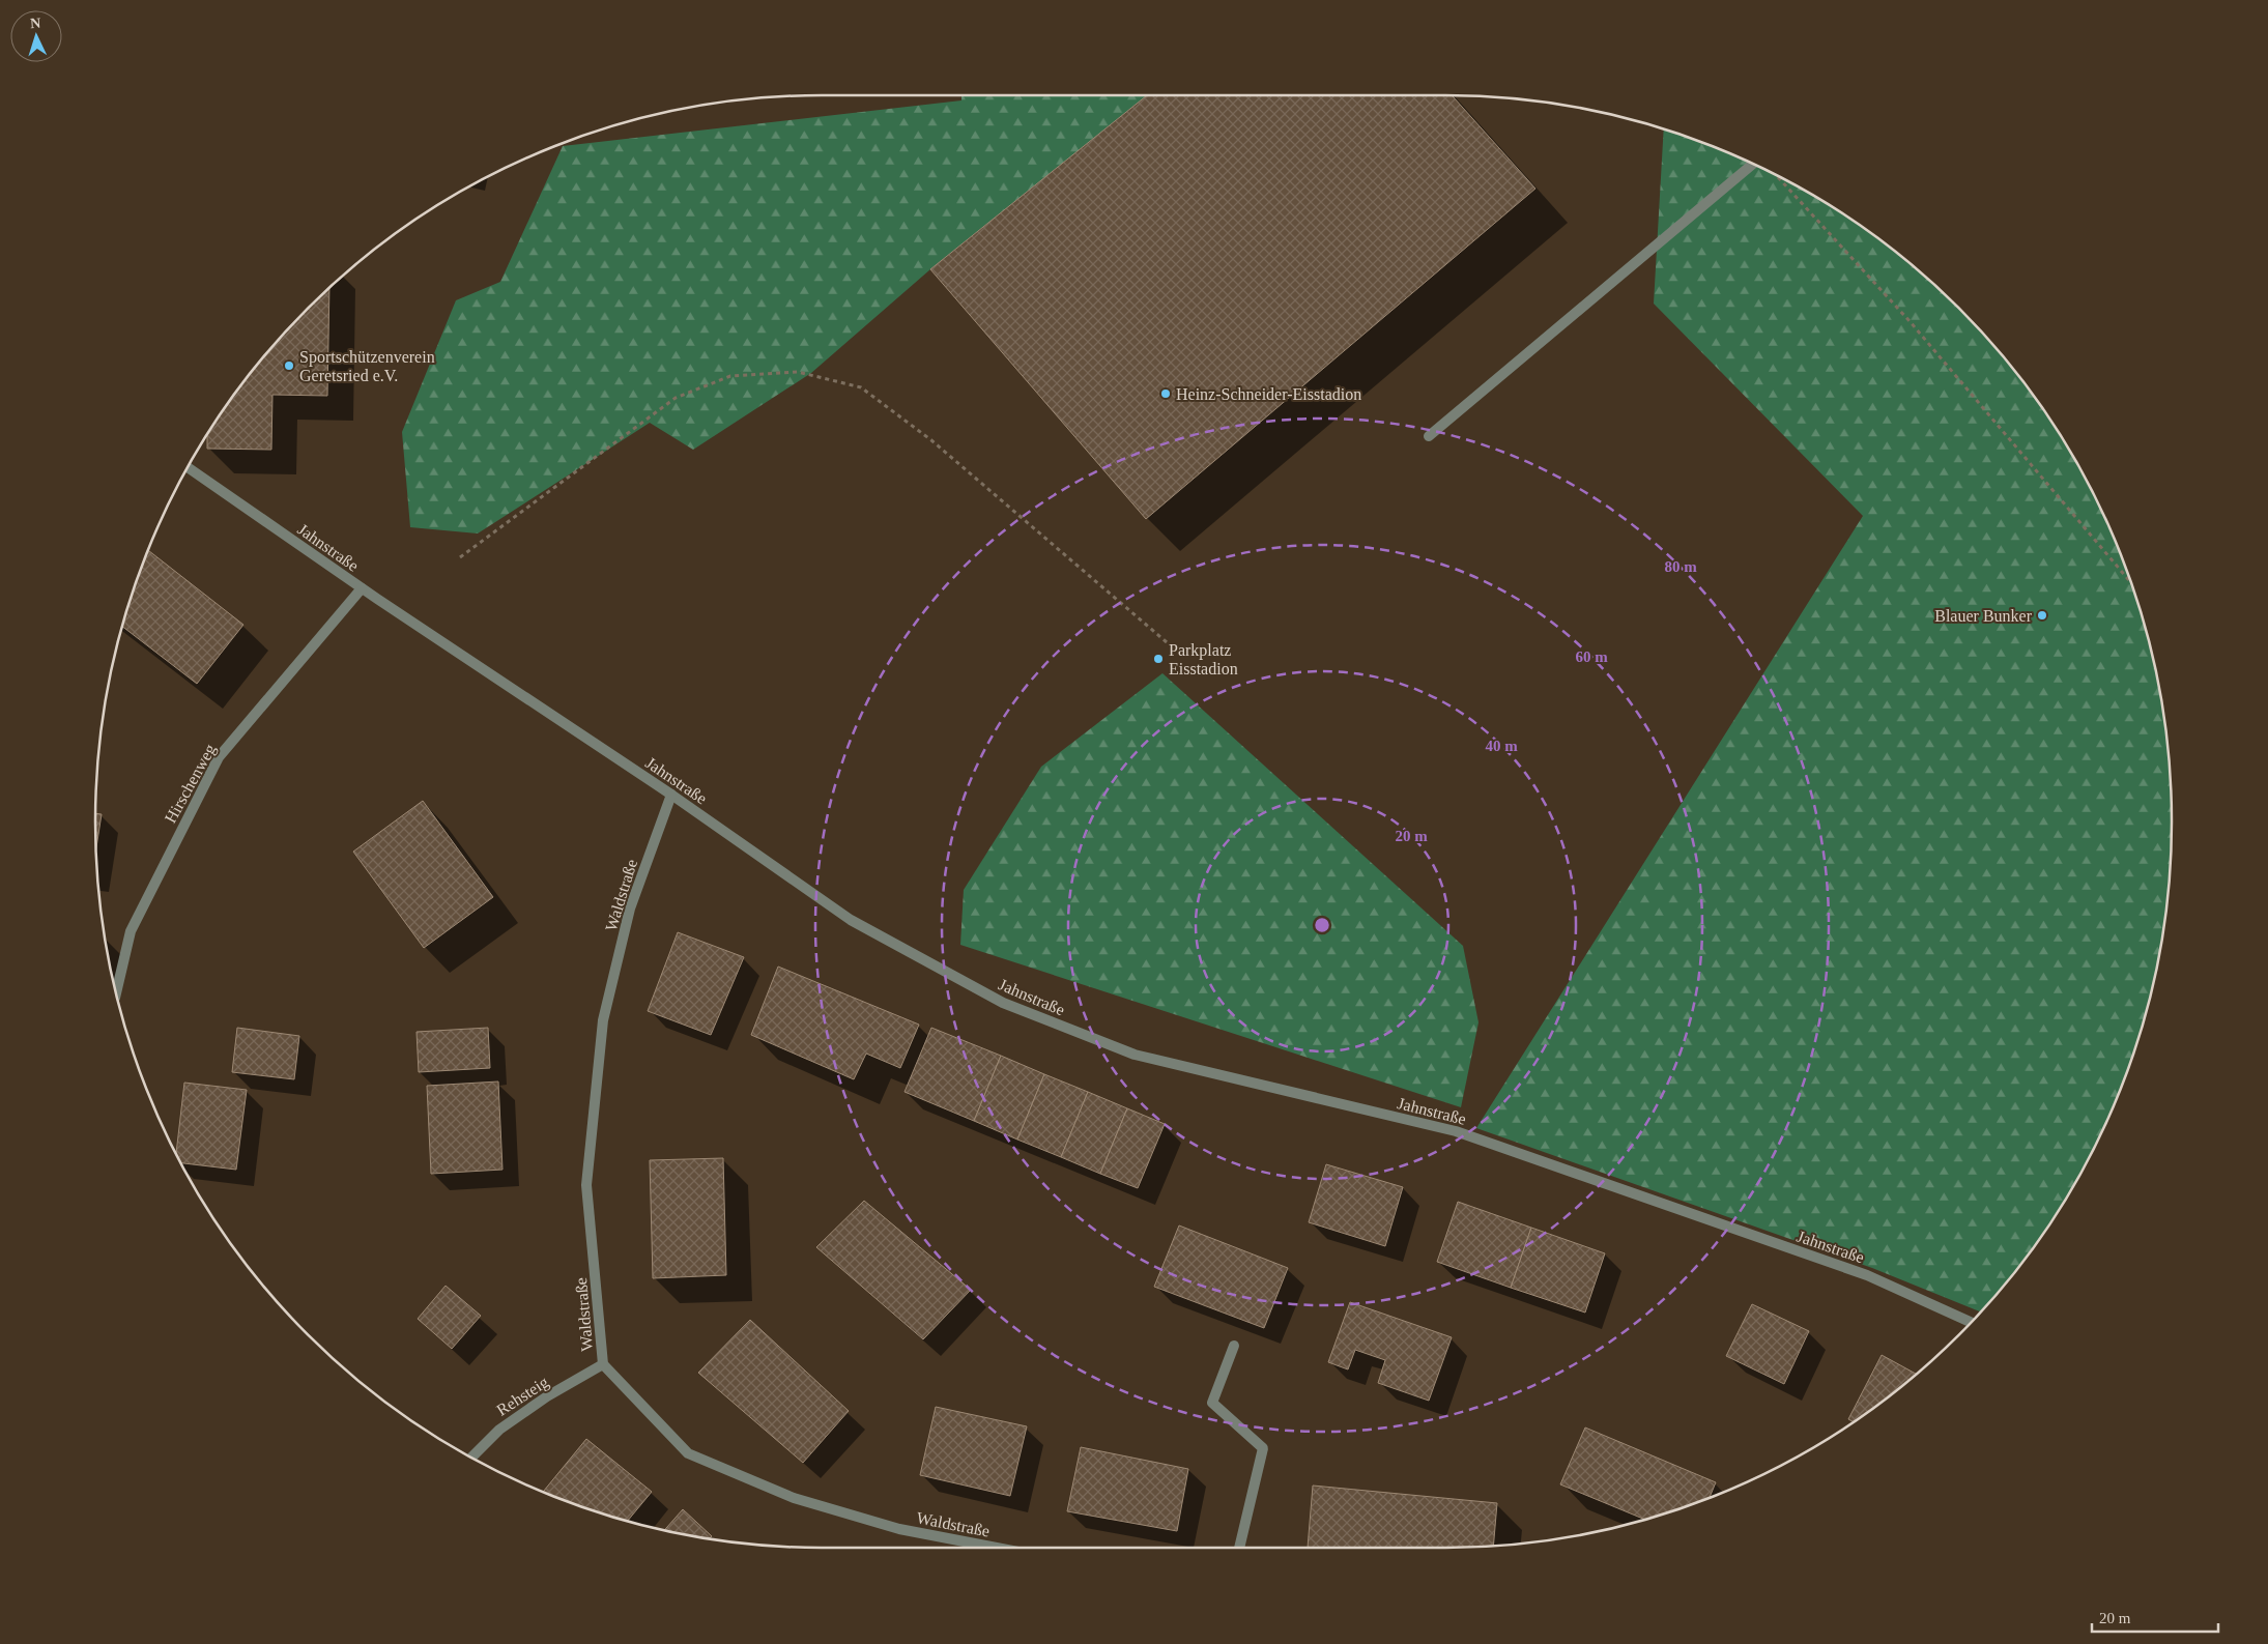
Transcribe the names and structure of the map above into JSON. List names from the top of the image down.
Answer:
{
  "streets": {
    "street": [
      "Jahnstraße",
      "Hirschenweg",
      "Waldstraße",
      "Rehsteig"
    ]
  },
  "crossings": [
    ["Jahnstraße", "Hirschenweg"],
    ["Jahnstraße", "Waldstraße"],
    ["Waldstraße", "Rehsteig"]
  ],
  "places": [
    "Sportschützenverein Geretsried e.V.",
    "Heinz-Schneider-Eisstadion",
    "Blauer Bunker",
    "Parkplatz Eisstadion"
  ],
  "scale_bar": "20 m",
  "north": "top",
  "rings": [
    "80 m",
    "60 m",
    "40 m",
    "20 m"
  ]
}
